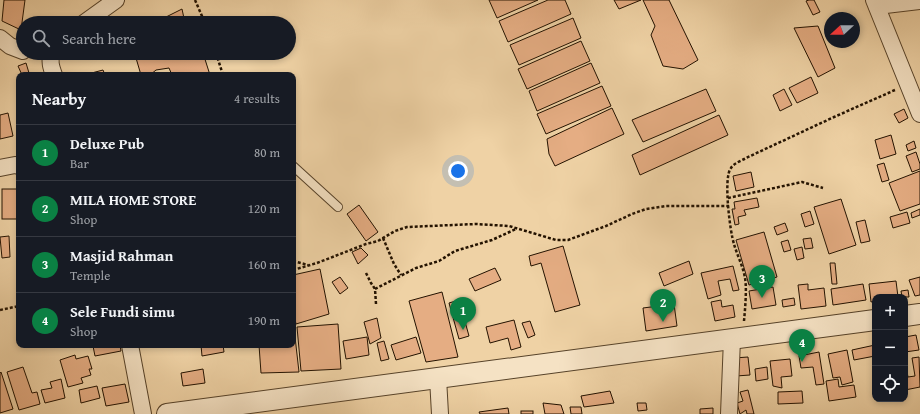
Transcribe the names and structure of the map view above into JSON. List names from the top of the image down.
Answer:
{
  "north": "left",
  "page": {
    "search": "Search here",
    "heading": ["Nearby", "4 results"],
    "list": [
      {
        "mark": "1",
        "name": "Deluxe Pub",
        "note": "Bar",
        "value": "80 m"
      },
      {
        "mark": "2",
        "name": "MILA HOME STORE",
        "note": "Shop",
        "value": "120 m"
      },
      {
        "mark": "3",
        "name": "Masjid Rahman",
        "note": "Temple",
        "value": "160 m"
      },
      {
        "mark": "4",
        "name": "Sele Fundi simu",
        "note": "Shop",
        "value": "190 m"
      }
    ],
    "pins": [
      "3",
      "2",
      "1",
      "4"
    ],
    "map_buttons": ["+", "−"]
  }
}
